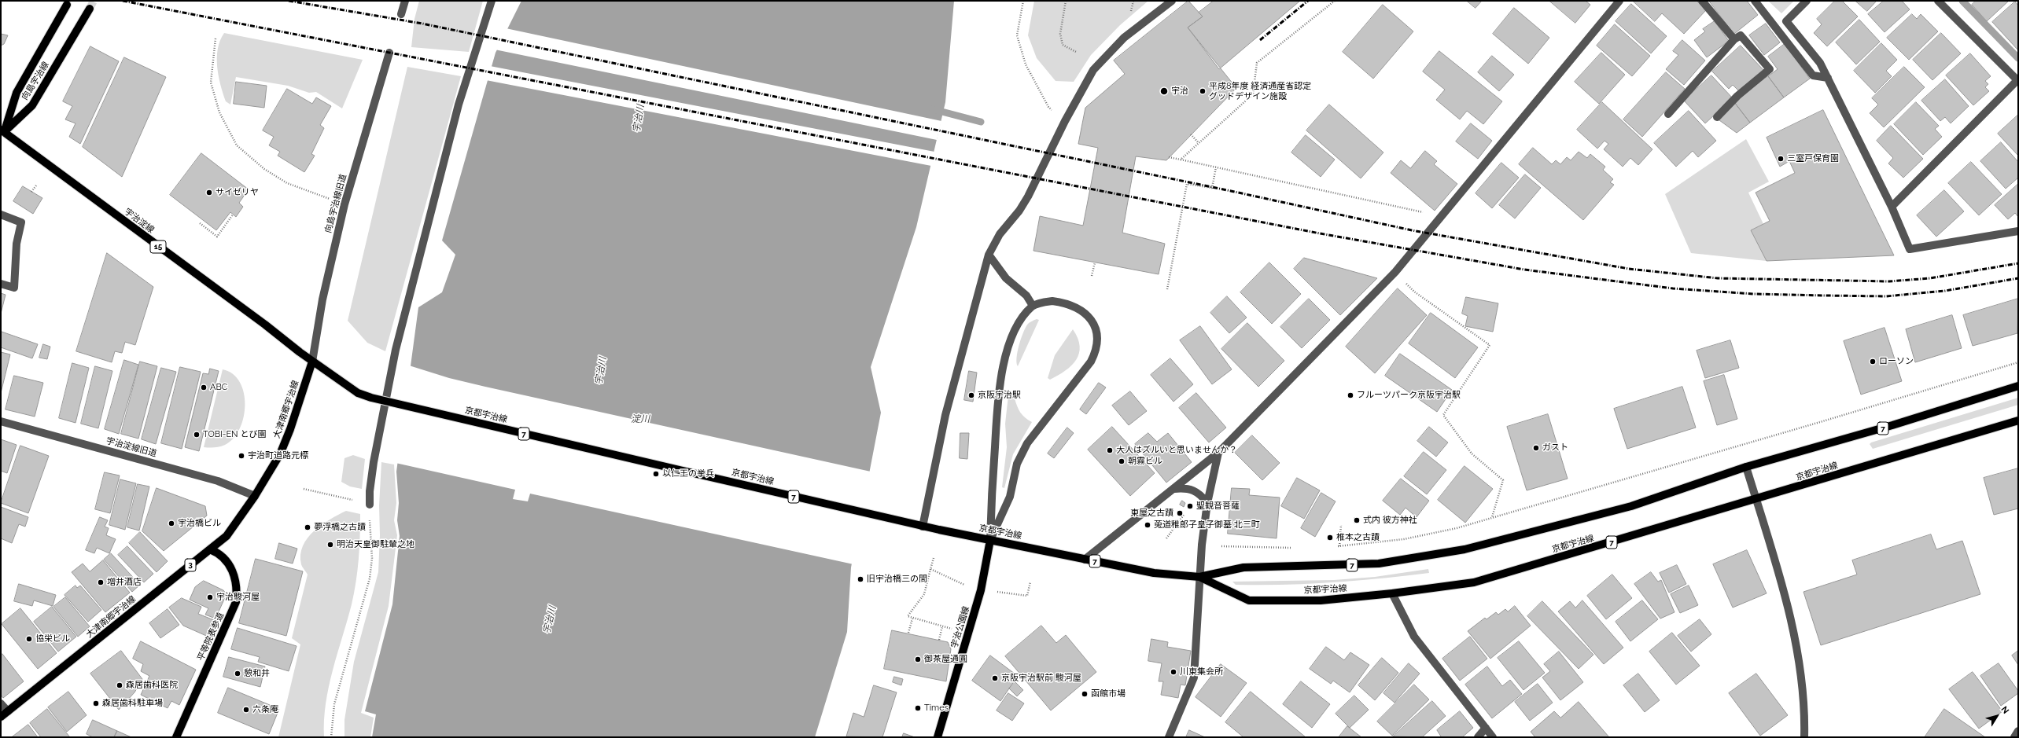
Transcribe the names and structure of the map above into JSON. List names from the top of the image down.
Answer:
{
  "streets": {
    "main road": [
      "向島宇治線",
      "宇治淀線",
      "15",
      "大津南郷宇治線",
      "京都宇治線",
      "7",
      "3",
      "宇治公園線",
      "平等院表参道"
    ],
    "street": ["向島宇治線旧道", "宇治淀線旧道"]
  },
  "crossings": [
    ["向島宇治線", "宇治淀線"],
    ["向島宇治線旧道", "宇治淀線"],
    ["向島宇治線旧道", "大津南郷宇治線"],
    ["向島宇治線旧道", "京都宇治線"],
    ["宇治淀線", "大津南郷宇治線"],
    ["宇治淀線", "京都宇治線"],
    ["大津南郷宇治線", "京都宇治線"],
    ["大津南郷宇治線", "宇治淀線旧道"],
    ["大津南郷宇治線", "平等院表参道"],
    ["京都宇治線", "宇治公園線"]
  ],
  "water": ["宇治川", "淀川"],
  "places": [
    "宇治",
    "平成8年度 経済通産省認定 グッドデザイン施設",
    "三室戸保育園",
    "サイゼリヤ",
    "ローソン",
    "ABC",
    "京阪宇治駅",
    "フルーツパーク京阪宇治駅",
    "TOBI-EN とび園",
    "ガスト",
    "大人はズルいと思いませんか？",
    "宇治町道路元標",
    "朝霧ビル",
    "以仁王の挙兵",
    "聖観音菩薩",
    "東屋之古蹟",
    "式内 彼方神社",
    "宇治橋ビル",
    "莵道稚郎子皇子御墓 北三町",
    "夢浮橋之古蹟",
    "椎本之古蹟",
    "明治天皇御駐輦之地",
    "旧宇治橋三の間",
    "増井酒店",
    "宇治駿河屋",
    "協栄ビル",
    "御茶屋通圓",
    "川東集会所",
    "憩和井",
    "京阪宇治駅前 駿河屋",
    "森居歯科医院",
    "函館市場",
    "森居歯科駐車場",
    "Times",
    "六条庵"
  ],
  "north": "top right"
}
